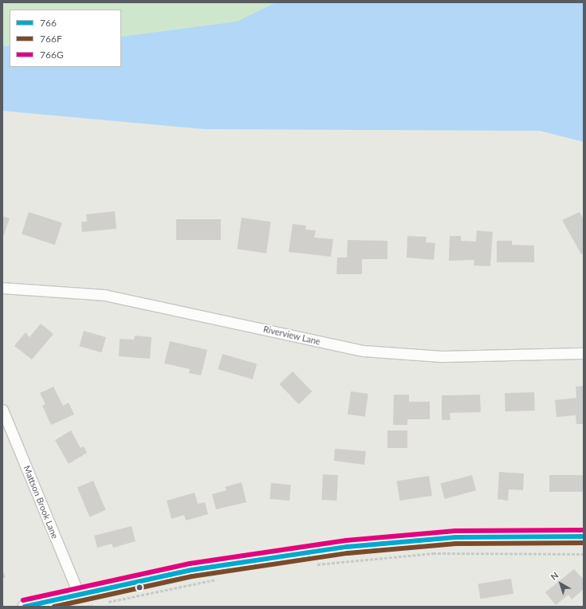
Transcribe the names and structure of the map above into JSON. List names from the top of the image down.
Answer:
{
  "streets": {
    "street": ["Riverview Lane", "Mattson Brook Lane"]
  },
  "lines": ["transit line 766G", "transit line 766", "transit line 766F"],
  "legend": ["766", "766F", "766G"],
  "north": "top left"
}
